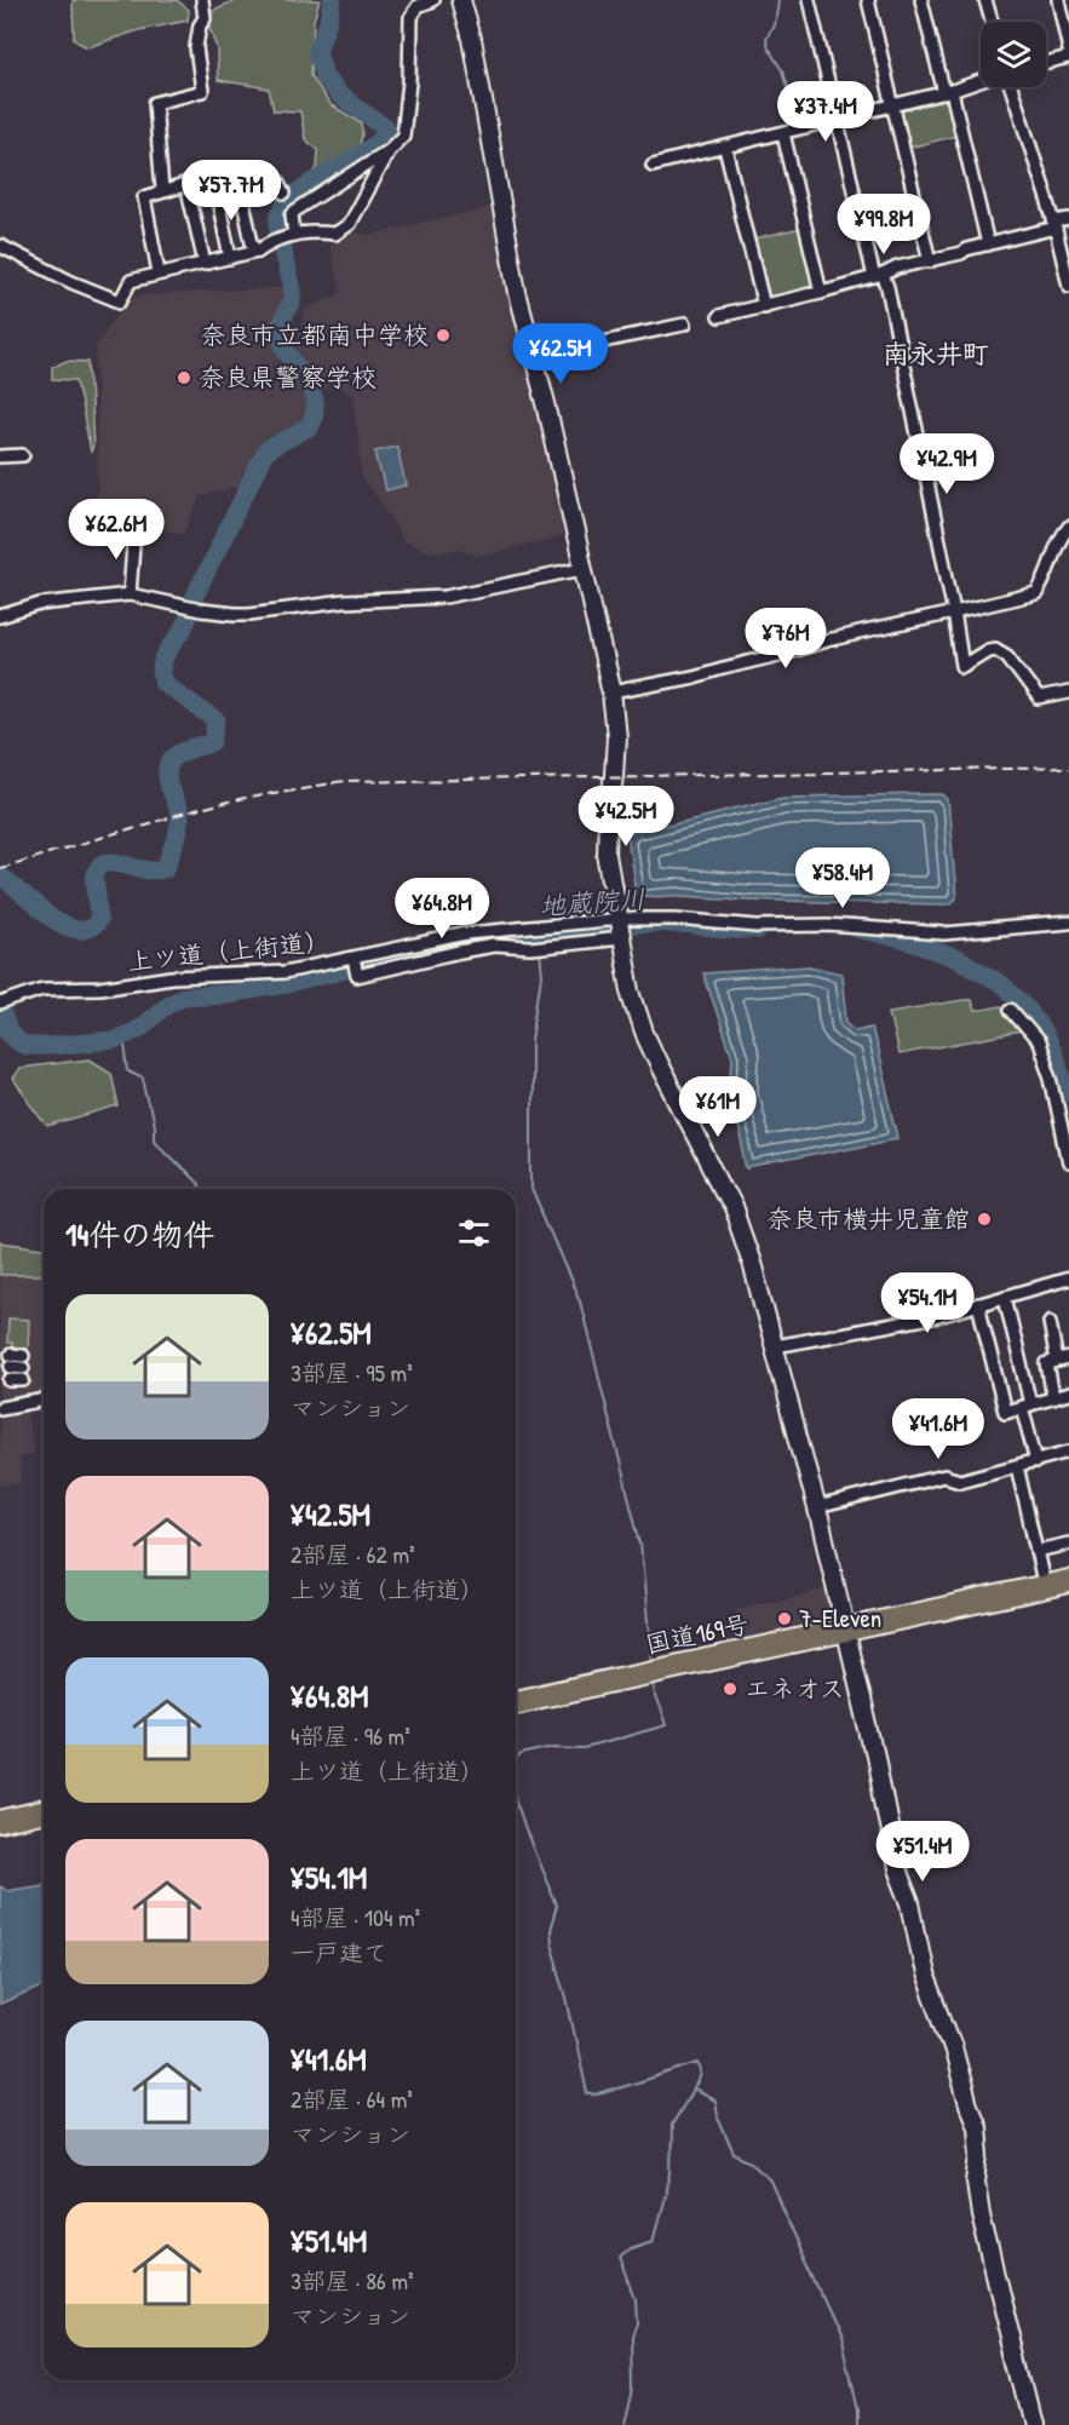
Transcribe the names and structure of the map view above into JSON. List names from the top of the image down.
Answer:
{
  "streets": {
    "highway": ["国道169号"],
    "street": ["上ツ道（上街道）"]
  },
  "districts": ["南永井町"],
  "water": ["地蔵院川"],
  "places": [
    "奈良市立都南中学校",
    "奈良県警察学校",
    "奈良市横井児童館",
    "7-Eleven",
    "エネオス"
  ],
  "page": {
    "price": [
      "¥37.4M",
      "¥57.7M",
      "¥99.8M",
      "¥62.5M",
      "¥42.9M",
      "¥62.6M",
      "¥76M",
      "¥42.5M",
      "¥58.4M",
      "¥64.8M",
      "¥61M",
      "¥54.1M",
      "¥41.6M",
      "¥51.4M"
    ],
    "heading": "14件の物件",
    "list": [
      {
        "name": "¥62.5M",
        "note": "3部屋 · 95 m² · マンション"
      },
      {
        "name": "¥42.5M",
        "note": "2部屋 · 62 m² · 上ツ道（上街道）"
      },
      {
        "name": "¥64.8M",
        "note": "4部屋 · 96 m² · 上ツ道（上街道）"
      },
      {
        "name": "¥54.1M",
        "note": "4部屋 · 104 m² · 一戸建て"
      },
      {
        "name": "¥41.6M",
        "note": "2部屋 · 64 m² · マンション"
      },
      {
        "name": "¥51.4M",
        "note": "3部屋 · 86 m² · マンション"
      }
    ]
  }
}
